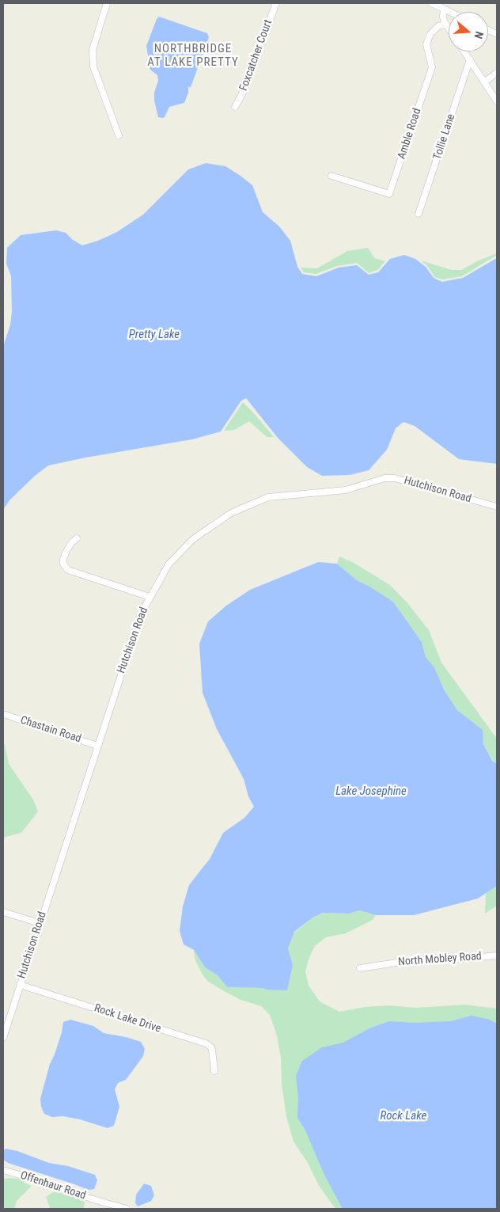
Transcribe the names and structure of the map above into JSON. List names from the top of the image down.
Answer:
{
  "streets": {
    "street": [
      "Foxcatcher Court",
      "Amble Road",
      "Tollie Lane",
      "Hutchison Road",
      "Chastain Road",
      "North Mobley Road",
      "Rock Lake Drive",
      "Offenhaur Road"
    ]
  },
  "crossings": [
    ["Hutchison Road", "Chastain Road"],
    ["Hutchison Road", "Rock Lake Drive"]
  ],
  "districts": ["NORTHBRIDGE AT LAKE PRETTY"],
  "water": ["Pretty Lake", "Lake Josephine", "Rock Lake"],
  "north": "right"
}
